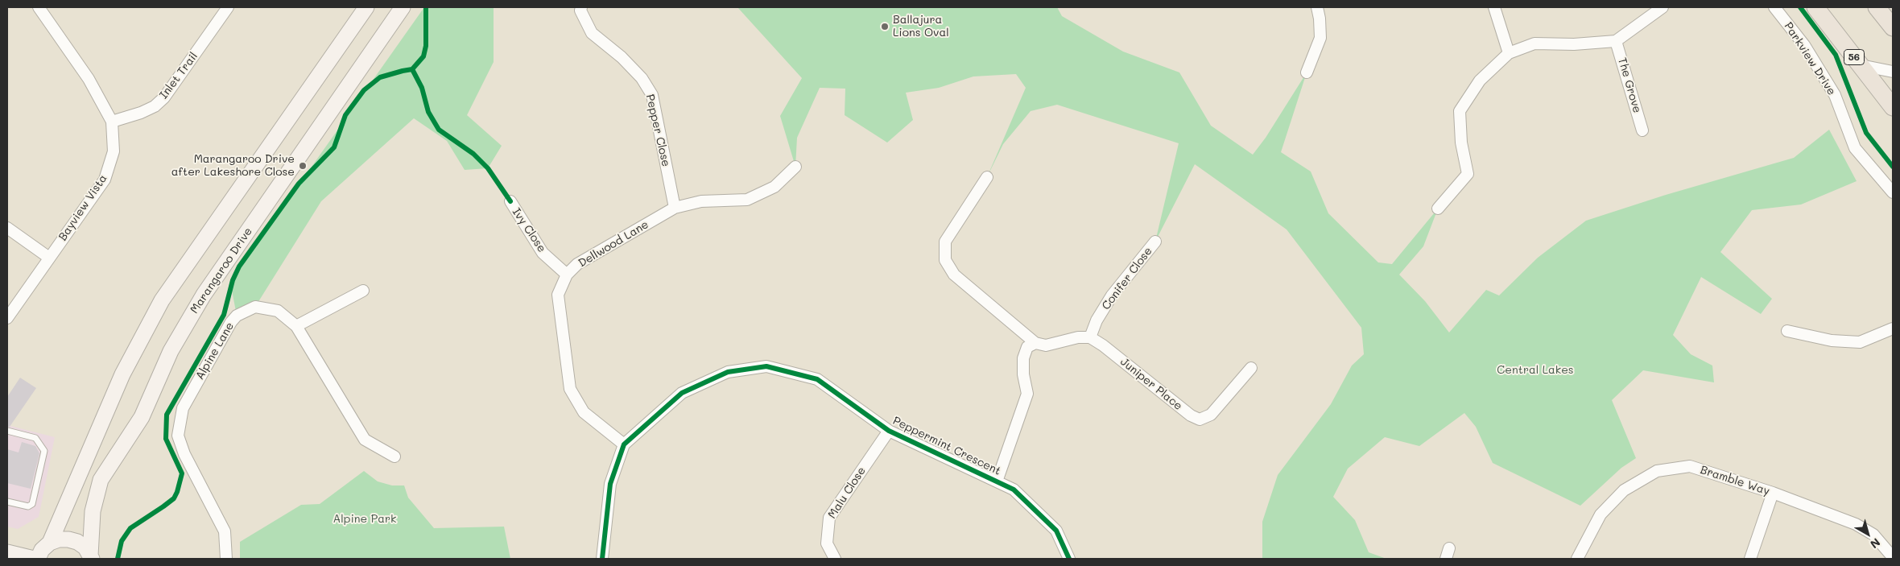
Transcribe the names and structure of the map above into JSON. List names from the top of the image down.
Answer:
{
  "streets": {
    "main road": ["56", "Marangaroo Drive"],
    "street": [
      "Parkview Drive",
      "Inlet Trail",
      "The Grove",
      "Pepper Close",
      "Bayview Vista",
      "Ivy Close",
      "Dellwood Lane",
      "Conifer Close",
      "Alpine Lane",
      "Juniper Place",
      "Peppermint Crescent",
      "Bramble Way",
      "Malu Close"
    ]
  },
  "crossings": [
    ["Inlet Trail", "Bayview Vista"],
    ["Pepper Close", "Dellwood Lane"],
    ["Ivy Close", "Dellwood Lane"],
    ["Dellwood Lane", "Peppermint Crescent"],
    ["Conifer Close", "Juniper Place"],
    ["Peppermint Crescent", "Malu Close"]
  ],
  "parks": ["Central Lakes", "Alpine Park"],
  "places": ["Ballajura Lions Oval", "Marangaroo Drive after Lakeshore Close"],
  "north": "bottom right"
}
